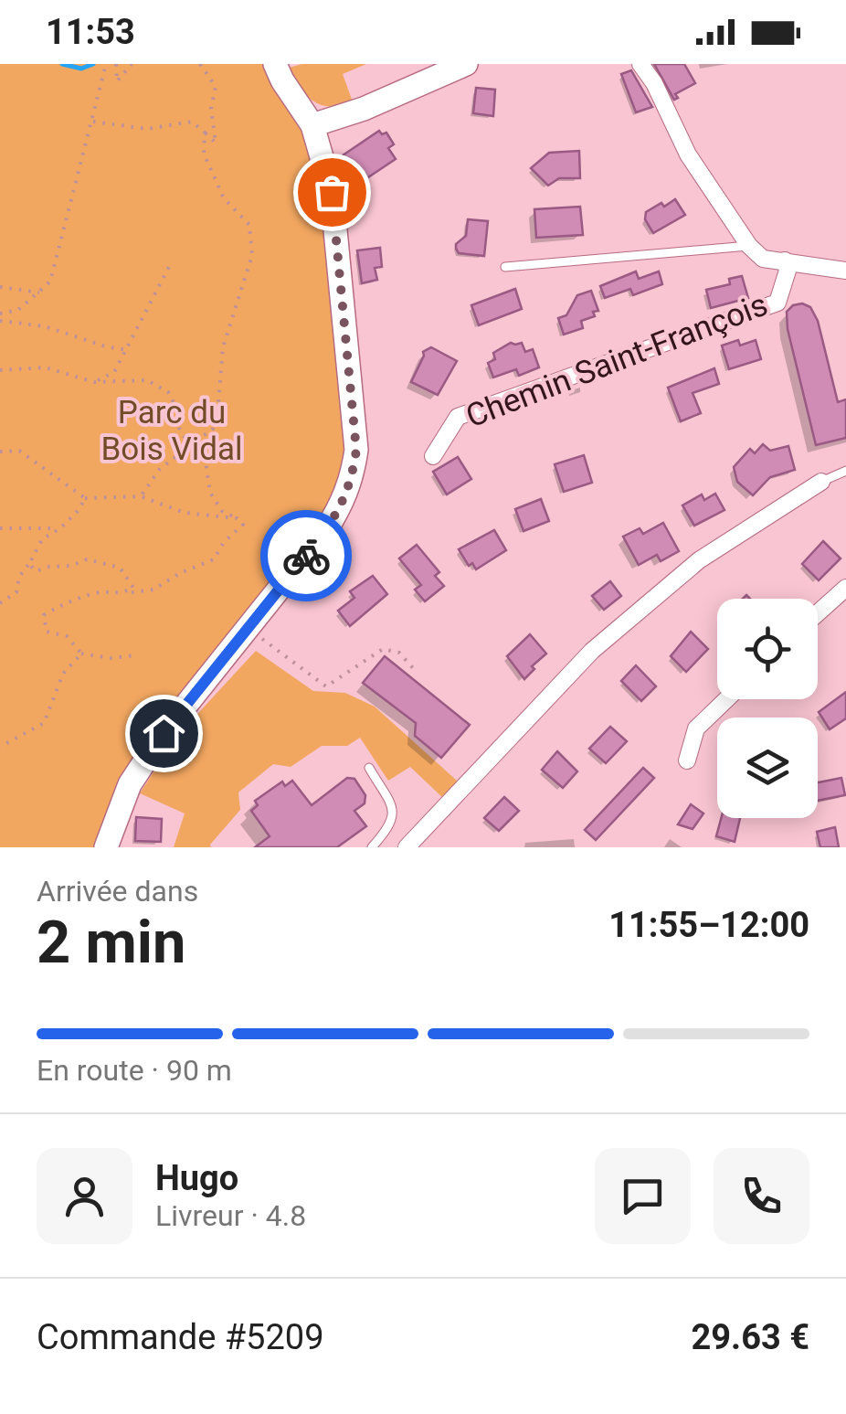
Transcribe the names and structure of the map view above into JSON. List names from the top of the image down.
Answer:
{
  "streets": {
    "street": ["Chemin Saint-François"]
  },
  "parks": ["Parc du Bois Vidal"],
  "page": {
    "status": "11:53",
    "heading": ["2 min", "Arrivée dans", "11:55–12:00"],
    "panel": [
      "Hugo",
      "Livreur · 4.8",
      "Commande #5209",
      "29.63 €"
    ],
    "bar": "En route · 90 m"
  }
}
